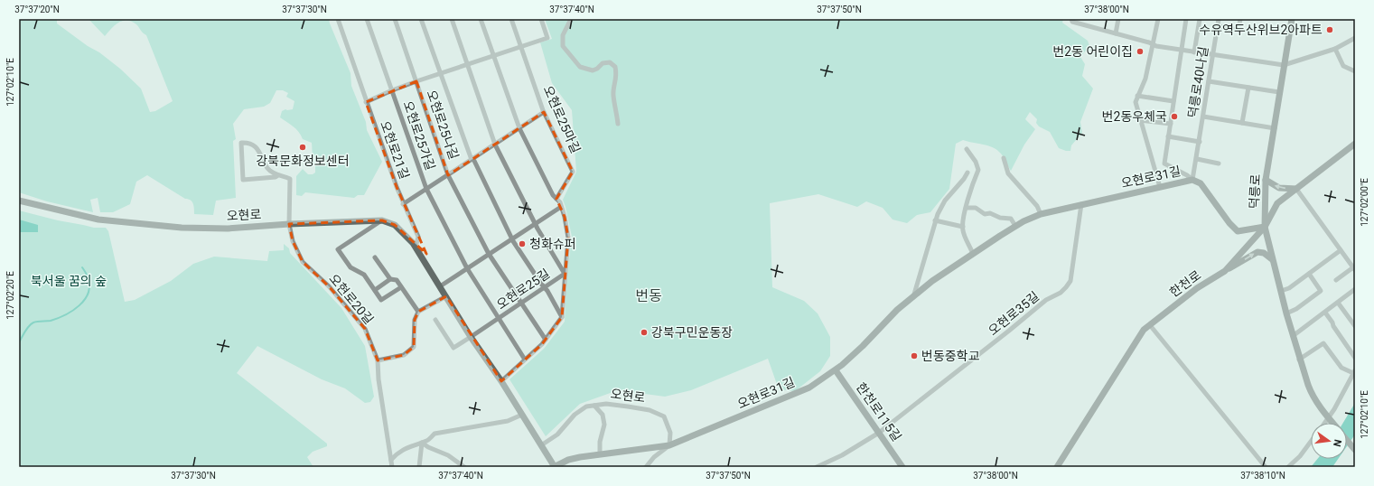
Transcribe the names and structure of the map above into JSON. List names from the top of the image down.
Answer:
{
  "streets": {
    "street": [
      "덕릉로40나길",
      "오현로25마길",
      "오현로25나길",
      "오현로25가길",
      "오현로21길",
      "오현로31길",
      "덕릉로",
      "오현로",
      "한천로",
      "오현로25길",
      "오현로20길",
      "오현로35길",
      "한천로115길"
    ]
  },
  "crossings": [
    ["덕릉로40나길", "오현로31길"],
    ["오현로25마길", "오현로25길"],
    ["오현로25나길", "오현로25가길"],
    ["오현로25나길", "오현로25길"],
    ["오현로25가길", "오현로21길"],
    ["오현로25가길", "오현로25길"],
    ["오현로21길", "오현로"],
    ["오현로31길", "덕릉로"],
    ["오현로31길", "오현로"],
    ["오현로31길", "한천로"],
    ["오현로31길", "오현로35길"],
    ["오현로31길", "한천로115길"],
    ["덕릉로", "한천로"],
    ["오현로", "오현로25길"],
    ["오현로", "오현로20길"],
    ["오현로35길", "한천로115길"]
  ],
  "districts": ["번동"],
  "parks": ["북서울 꿈의 숲"],
  "places": [
    "수유역두산위브2아파트",
    "번2동 어린이집",
    "번2동우체국",
    "강북문화정보센터",
    "청화슈퍼",
    "강북구민운동장",
    "번동중학교"
  ],
  "north": "right",
  "coordinates": [
    "37°37'20\"N",
    "37°37'30\"N",
    "37°37'40\"N",
    "37°37'50\"N",
    "37°38'00\"N",
    "127°02'10\"E",
    "127°02'00\"E",
    "127°02'20\"E",
    "37°38'10\"N"
  ]
}
